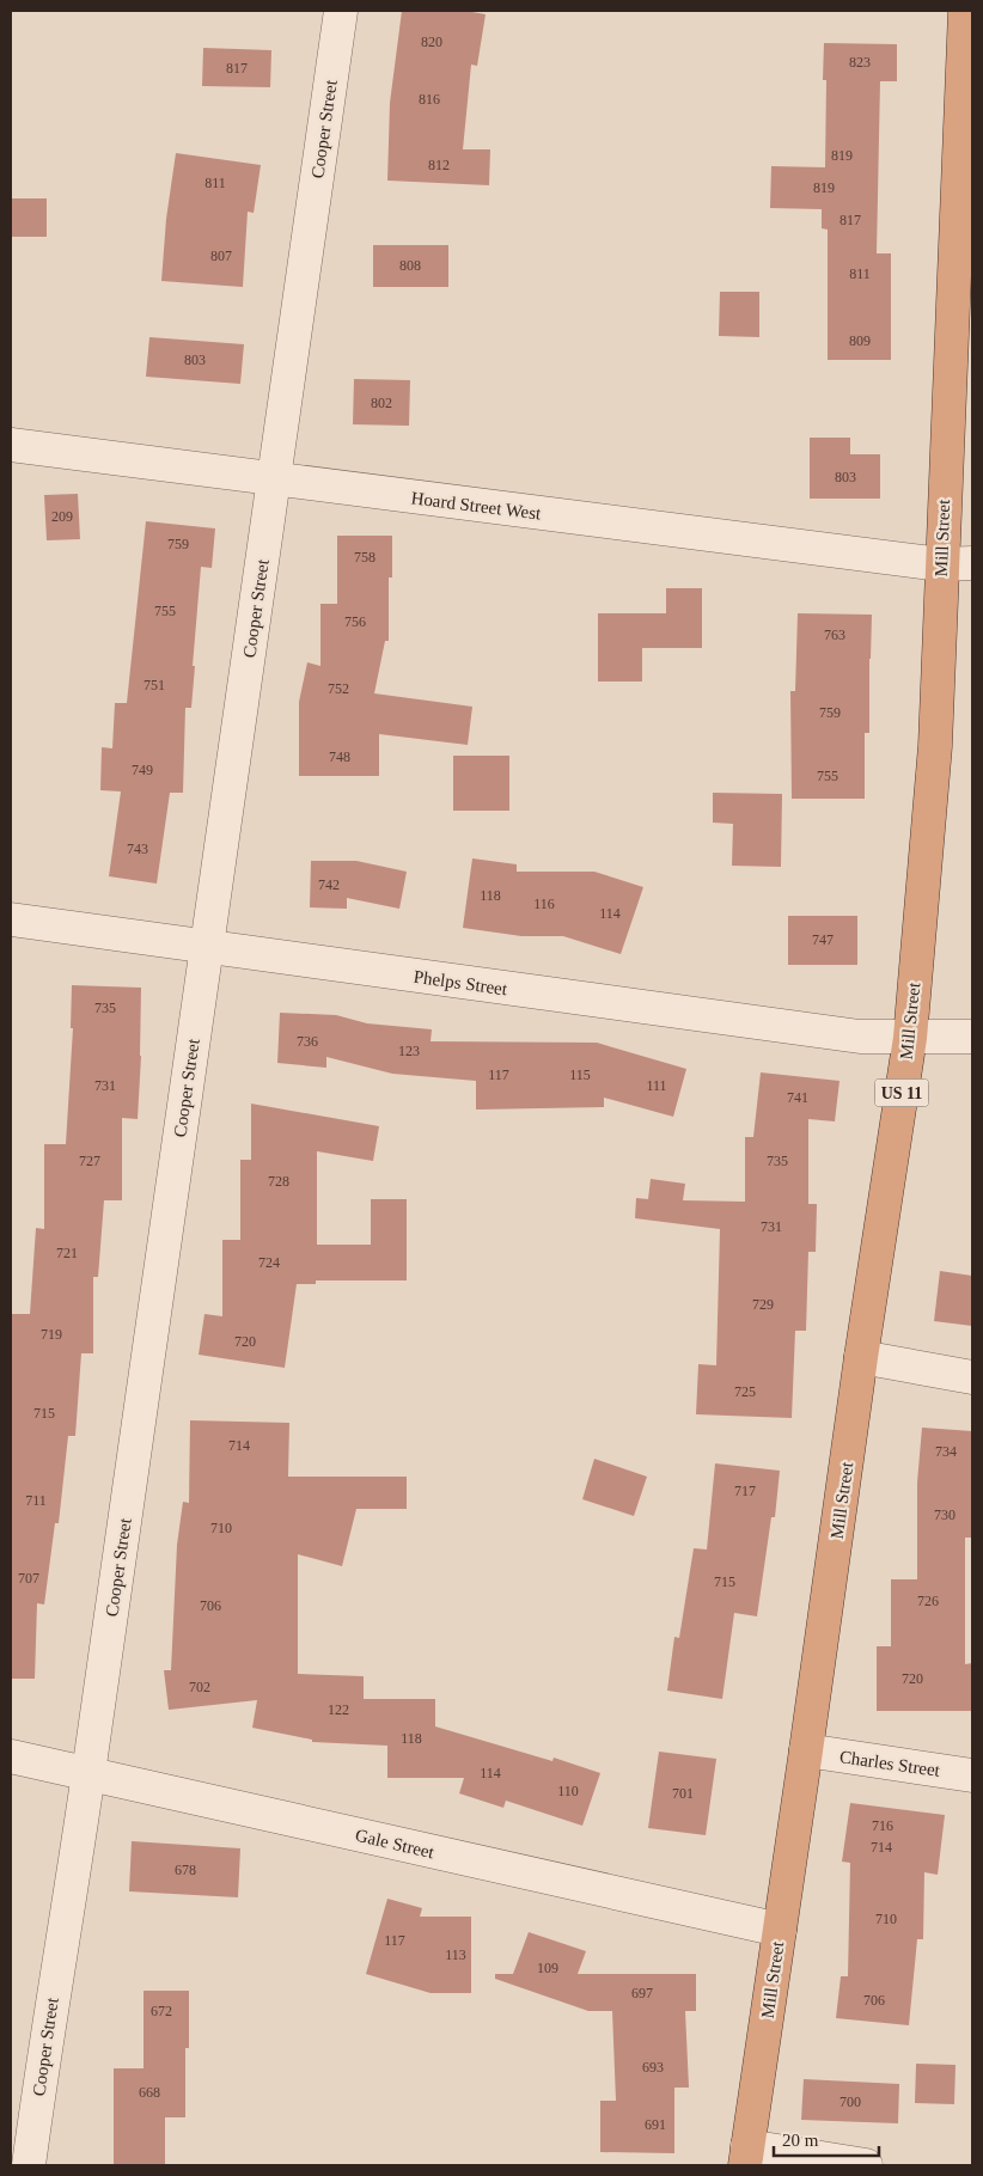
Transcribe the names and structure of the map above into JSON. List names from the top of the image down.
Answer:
{
  "streets": {
    "highway": ["Mill Street", "US 11"],
    "street": [
      "Cooper Street",
      "Hoard Street West",
      "Phelps Street",
      "Charles Street",
      "Gale Street"
    ]
  },
  "crossings": [
    ["Cooper Street", "Hoard Street West"],
    ["Cooper Street", "Phelps Street"],
    ["Cooper Street", "Gale Street"],
    ["Hoard Street West", "Mill Street"],
    ["Mill Street", "Phelps Street"],
    ["Mill Street", "Charles Street"],
    ["Mill Street", "Gale Street"]
  ],
  "house_numbers": [
    "820",
    "823",
    "817",
    "816",
    "819",
    "812",
    "811",
    "819",
    "817",
    "807",
    "808",
    "811",
    "809",
    "803",
    "802",
    "803",
    "209",
    "759",
    "758",
    "755",
    "756",
    "763",
    "751",
    "752",
    "759",
    "748",
    "749",
    "755",
    "743",
    "742",
    "118",
    "116",
    "114",
    "747",
    "735",
    "736",
    "123",
    "117",
    "115",
    "731",
    "111",
    "741",
    "727",
    "735",
    "728",
    "731",
    "721",
    "724",
    "729",
    "719",
    "720",
    "725",
    "715",
    "714",
    "734",
    "717",
    "711",
    "730",
    "710",
    "707",
    "715",
    "726",
    "706",
    "720",
    "702",
    "122",
    "118",
    "114",
    "110",
    "701",
    "716",
    "714",
    "678",
    "710",
    "117",
    "113",
    "109",
    "697",
    "706",
    "672",
    "693",
    "668",
    "700",
    "691"
  ],
  "scale_bar": "20 m"
}
